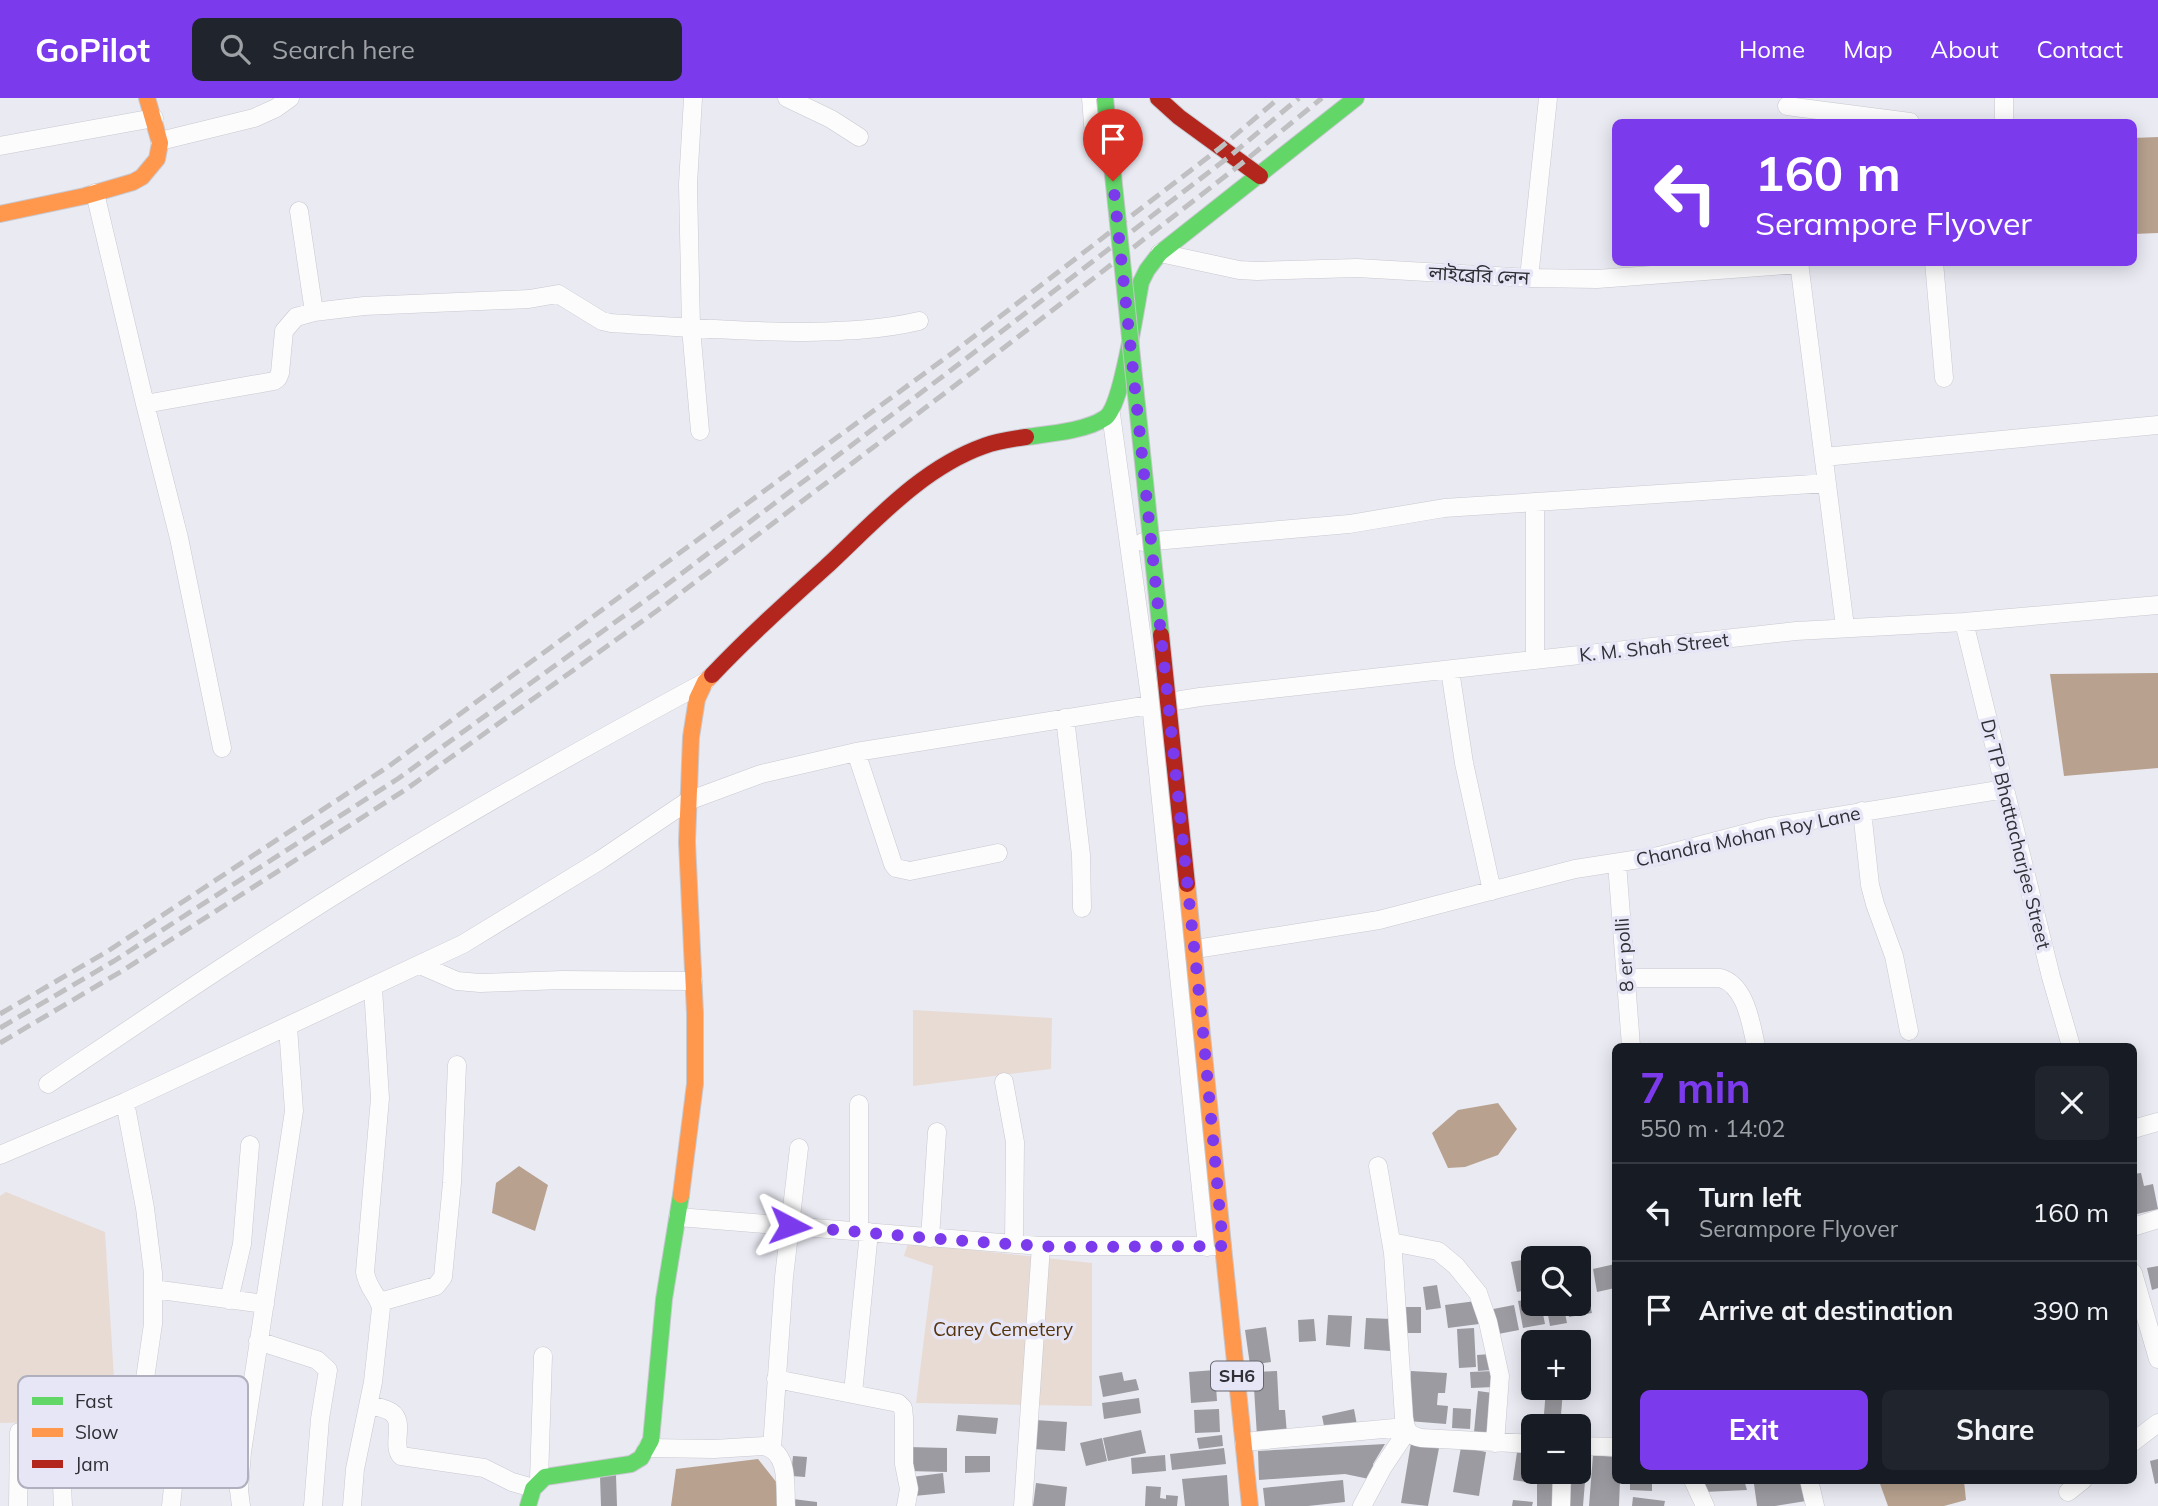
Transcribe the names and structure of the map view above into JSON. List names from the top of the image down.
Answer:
{
  "streets": {
    "street": [
      "লাইব্রেরি লেন",
      "K. M. Shah Street",
      "Dr TP Bhattacharjee Street",
      "Chandra Mohan Roy Lane",
      "8 er polli",
      "SH6"
    ]
  },
  "crossings": [
    ["K. M. Shah Street", "Dr TP Bhattacharjee Street"],
    ["Dr TP Bhattacharjee Street", "Chandra Mohan Roy Lane"],
    ["Chandra Mohan Roy Lane", "8 er polli"]
  ],
  "parks": ["Carey Cemetery"],
  "legend": ["Fast", "Slow", "Jam"],
  "page": {
    "header": "GoPilot",
    "search": "Search here",
    "nav": [
      "Home",
      "Map",
      "About",
      "Contact"
    ],
    "turn": ["160 m", "Serampore Flyover"],
    "heading": ["7 min", "550 m · 14:02"],
    "list": [
      {
        "name": "Turn left",
        "note": "Serampore Flyover",
        "value": "160 m"
      },
      {
        "name": "Arrive at destination",
        "value": "390 m"
      }
    ],
    "map_buttons": ["+", "−"],
    "buttons": ["Exit", "Share"]
  }
}
